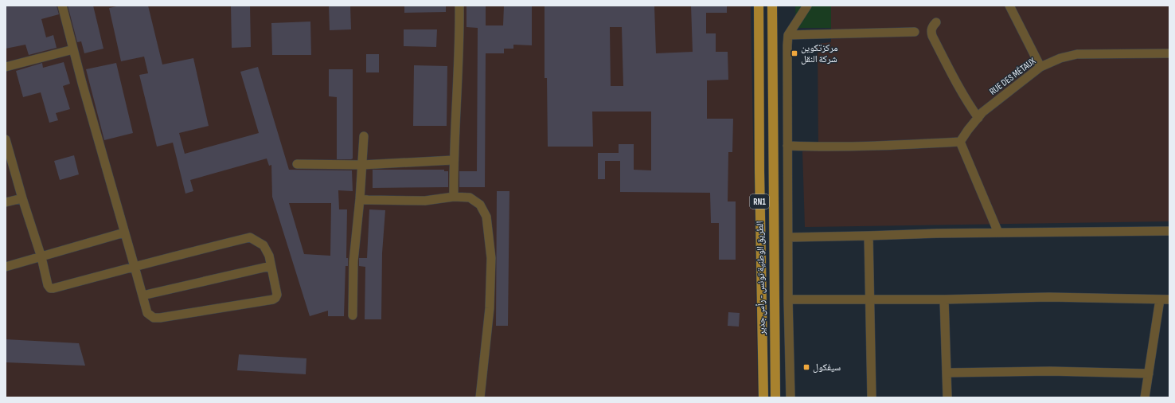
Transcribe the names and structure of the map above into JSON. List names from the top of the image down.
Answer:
{
  "streets": {
    "main road": ["RN1", "الطريق الوطنية تونس - رأس جدير"],
    "street": ["RUE DES MÉTAUX"]
  },
  "places": {
    "transit": ["مركزتكوين شركة النقل", "سيفكول"]
  }
}
